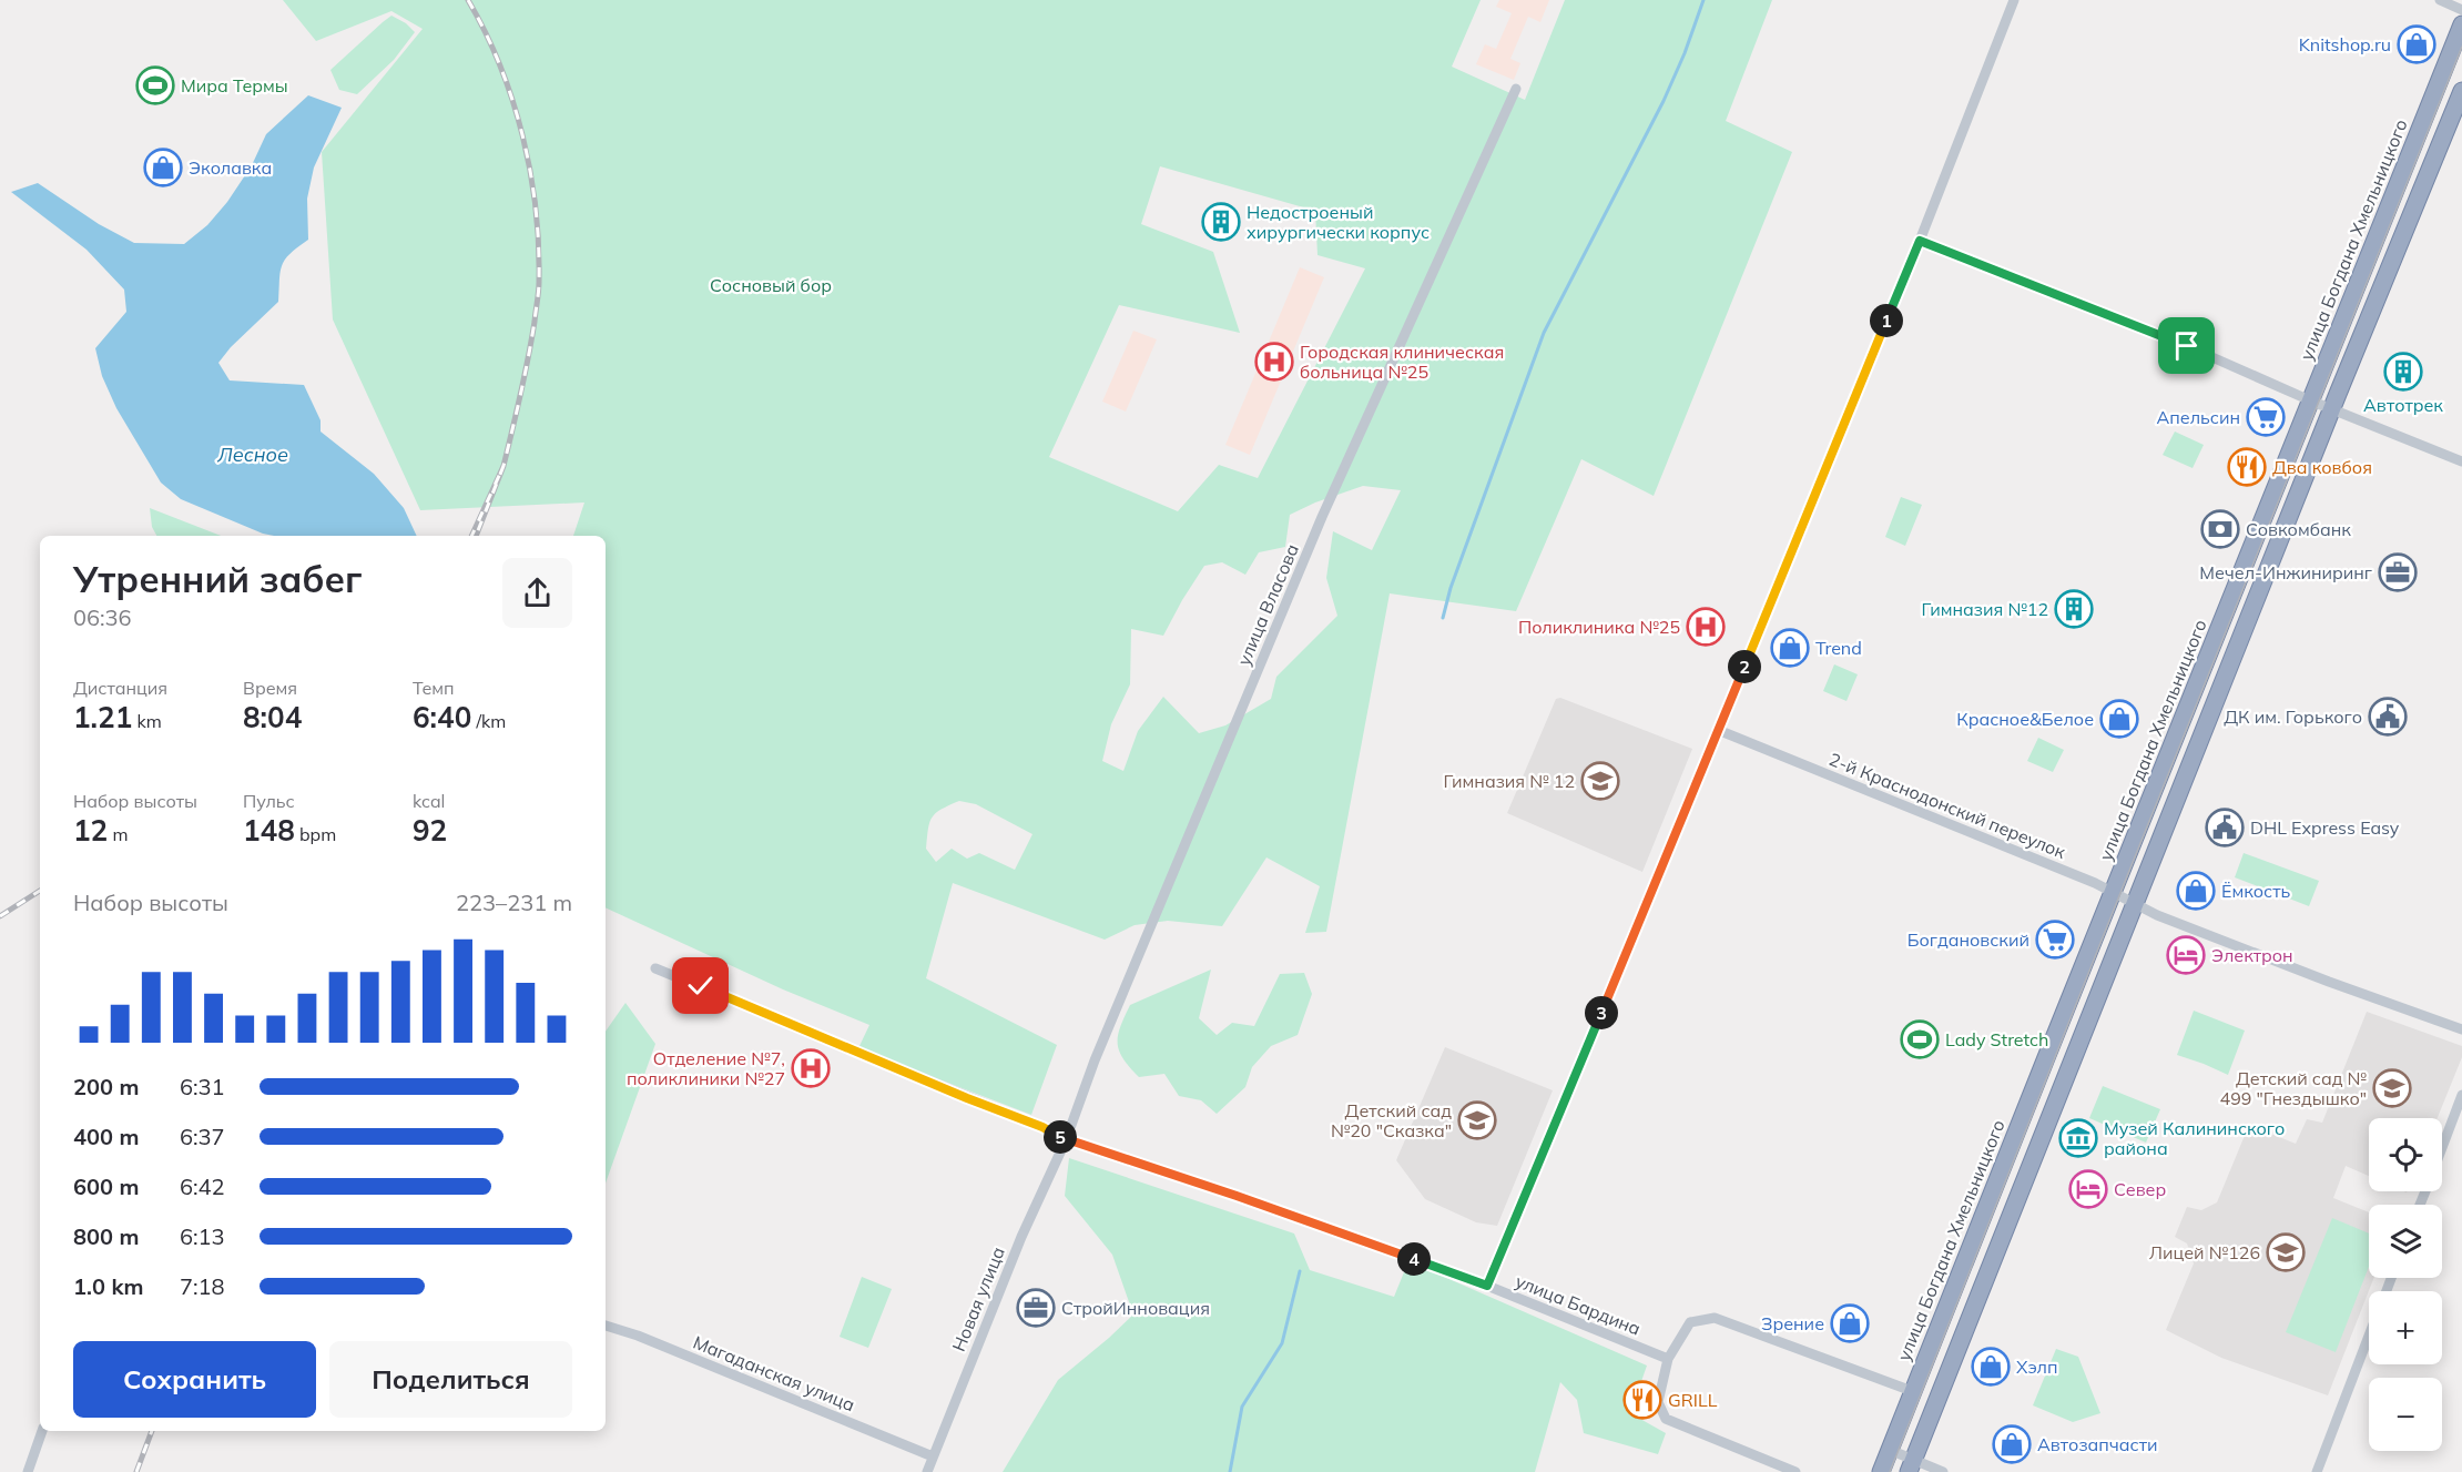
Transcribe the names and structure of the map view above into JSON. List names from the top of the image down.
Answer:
{
  "streets": {
    "highway": ["улица Богдана Хмельницкого"],
    "street": [
      "улица Власова",
      "2-й Краснодонский переулок",
      "Новая улица",
      "улица Бардина",
      "Магаданская улица"
    ]
  },
  "crossings": [
    ["улица Богдана Хмельницкого", "2-й Краснодонский переулок"],
    ["улица Власова", "Новая улица"],
    ["улица Власова", "улица Бардина"],
    ["Новая улица", "улица Бардина"],
    ["Новая улица", "Магаданская улица"]
  ],
  "water": ["Лесное"],
  "parks": ["Сосновый бор"],
  "places": {
    "shop": [
      "Knitshop.ru",
      "Эколавка",
      "Trend",
      "Красное&Белое",
      "Ёмкость",
      "Зрение",
      "Хэлп",
      "Автозапчасти"
    ],
    "sports": ["Мира Термы", "Lady Stretch"],
    "building": ["Недостроеный хирургически корпус", "Автотрек", "Гимназия №12"],
    "hospital": ["Городская клиническая больница №25", "Поликлиника №25", "Отделение №7, поликлиники №27"],
    "supermarket": ["Апельсин", "Богдановский"],
    "restaurant": ["Два ковбоя", "GRILL"],
    "bank": ["Совкомбанк"],
    "office": ["Мечел-Инжиниринг", "СтройИнновация"],
    "public building": ["ДК им. Горького", "DHL Express Easy"],
    "school or university": [
      "Гимназия № 12",
      "Детский сад № 499 \"Гнездышко\"",
      "Детский сад №20 \"Сказка\"",
      "Лицей №126"
    ],
    "hotel": ["Электрон", "Север"],
    "museum": ["Музей Калининского района"]
  },
  "page": {
    "pins": [
      "1",
      "2",
      "3",
      "5",
      "4"
    ],
    "heading": ["Утренний забег", "06:36"],
    "stats": [
      ["Дистанция", "1.21 km"],
      ["Время", "8:04"],
      ["Темп", "6:40 /km"],
      ["Набор высоты", "12 m"],
      ["Пульс", "148 bpm"],
      ["kcal", "92"]
    ],
    "chart": ["Набор высоты", "223–231 m"],
    "list": [
      {
        "name": "200 m",
        "note": "6:31"
      },
      {
        "name": "400 m",
        "note": "6:37"
      },
      {
        "name": "600 m",
        "note": "6:42"
      },
      {
        "name": "800 m",
        "note": "6:13"
      },
      {
        "name": "1.0 km",
        "note": "7:18"
      }
    ],
    "map_buttons": ["+", "−"],
    "buttons": ["Сохранить", "Поделиться"]
  }
}
